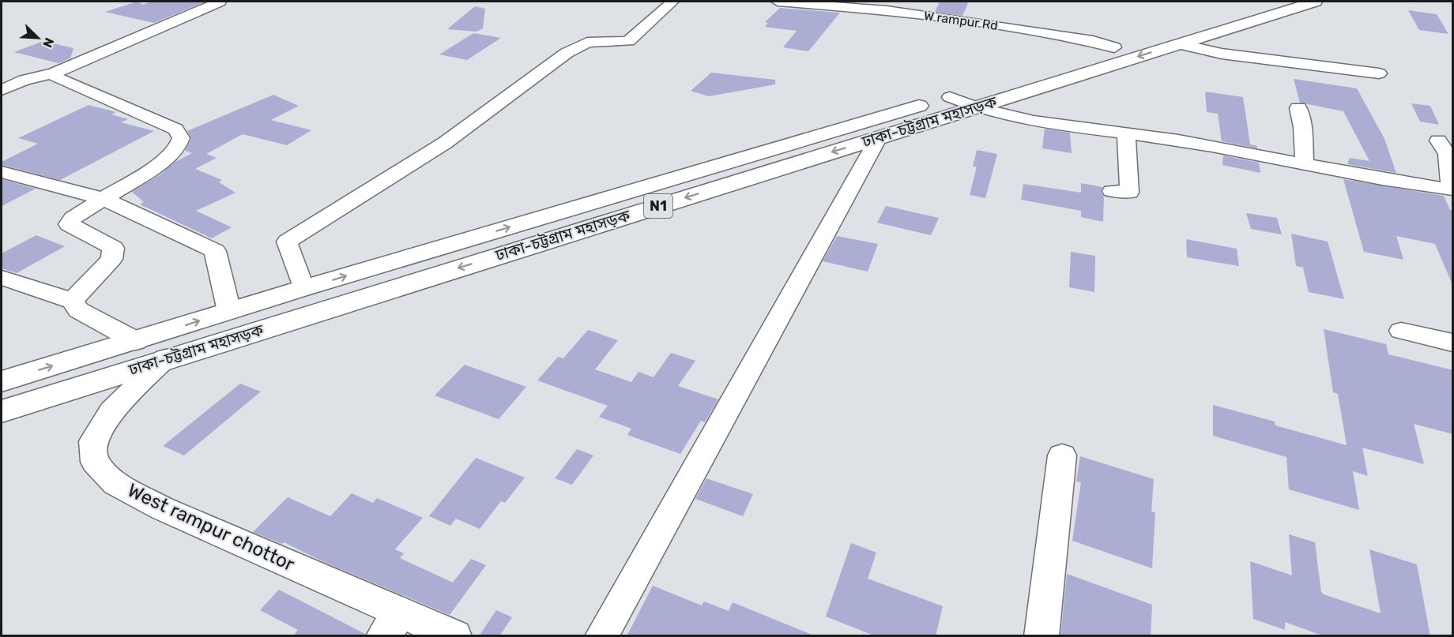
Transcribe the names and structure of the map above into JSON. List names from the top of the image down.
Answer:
{
  "streets": {
    "highway": ["ঢাকা-চট্টগ্রাম মহাসড়ক", "N1"],
    "street": ["W rampur Rd", "West rampur chottor"]
  },
  "crossings": [
    ["W rampur Rd", "ঢাকা-চট্টগ্রাম মহাসড়ক"],
    ["ঢাকা-চট্টগ্রাম মহাসড়ক", "West rampur chottor"]
  ],
  "north": "bottom right"
}
